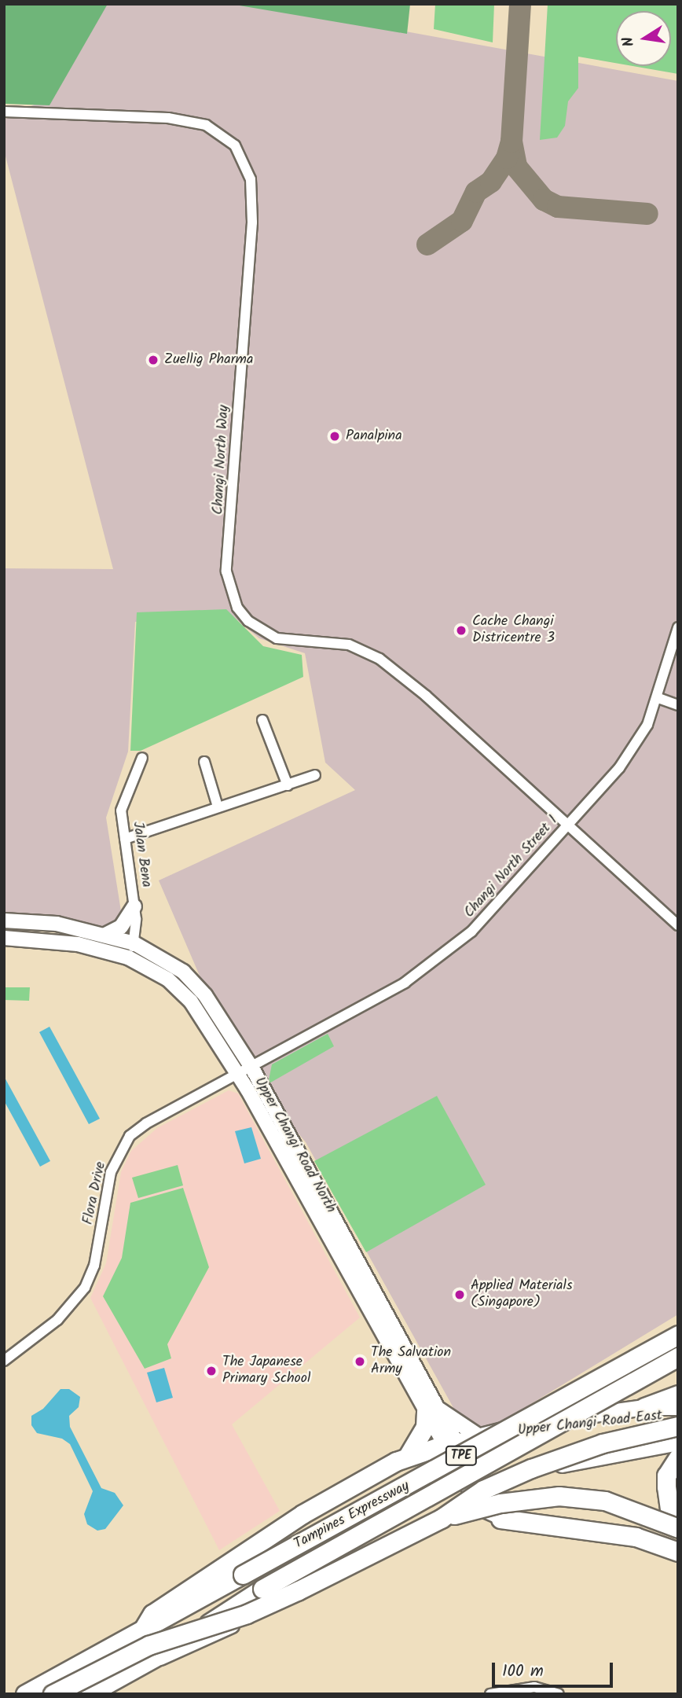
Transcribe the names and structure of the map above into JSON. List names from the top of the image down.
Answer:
{
  "streets": {
    "highway": ["TPE", "Tampines Expressway"],
    "main road": ["Upper Changi Road East"],
    "street": [
      "Changi North Way",
      "Jalan Bena",
      "Changi North Street 1",
      "Upper Changi Road North",
      "Flora Drive"
    ]
  },
  "crossings": [
    ["Changi North Way", "Changi North Street 1"],
    ["Jalan Bena", "Upper Changi Road North"],
    ["Changi North Street 1", "Upper Changi Road North"],
    ["Changi North Street 1", "Flora Drive"],
    ["Upper Changi Road North", "Flora Drive"],
    ["Upper Changi Road North", "Upper Changi Road East"]
  ],
  "places": [
    "Zuellig Pharma",
    "Panalpina",
    "Cache Changi Districentre 3",
    "Applied Materials (Singapore)",
    "The Salvation Army",
    "The Japanese Primary School"
  ],
  "scale_bar": "100 m",
  "north": "left"
}
